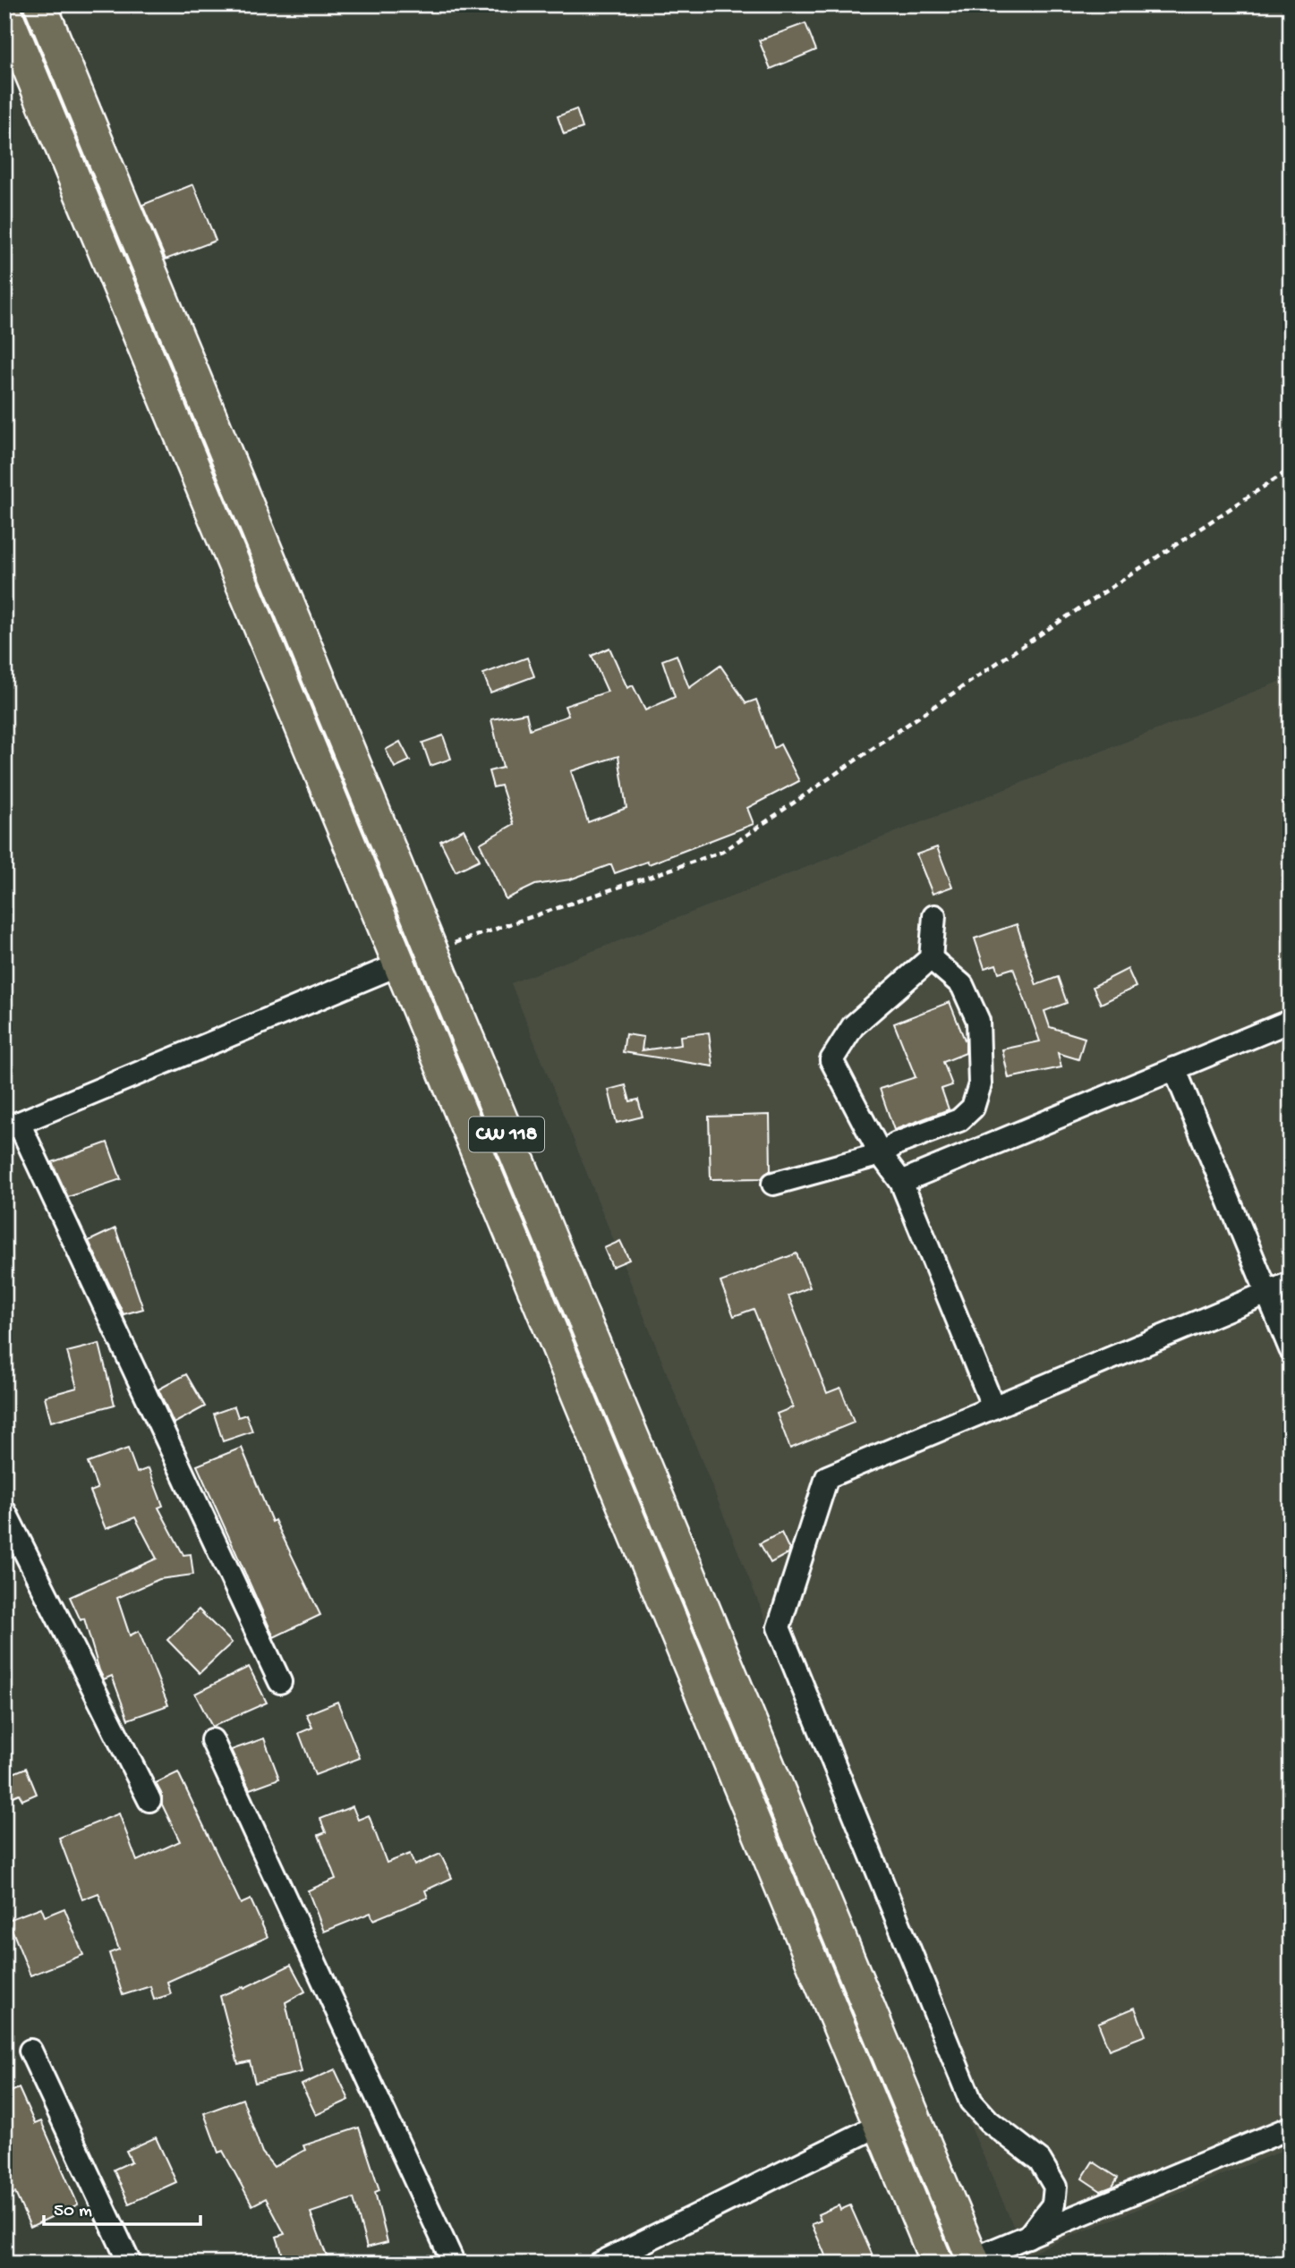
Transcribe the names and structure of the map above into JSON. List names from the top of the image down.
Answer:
{
  "streets": {
    "highway": ["CW 118"]
  },
  "scale_bar": "50 m"
}
